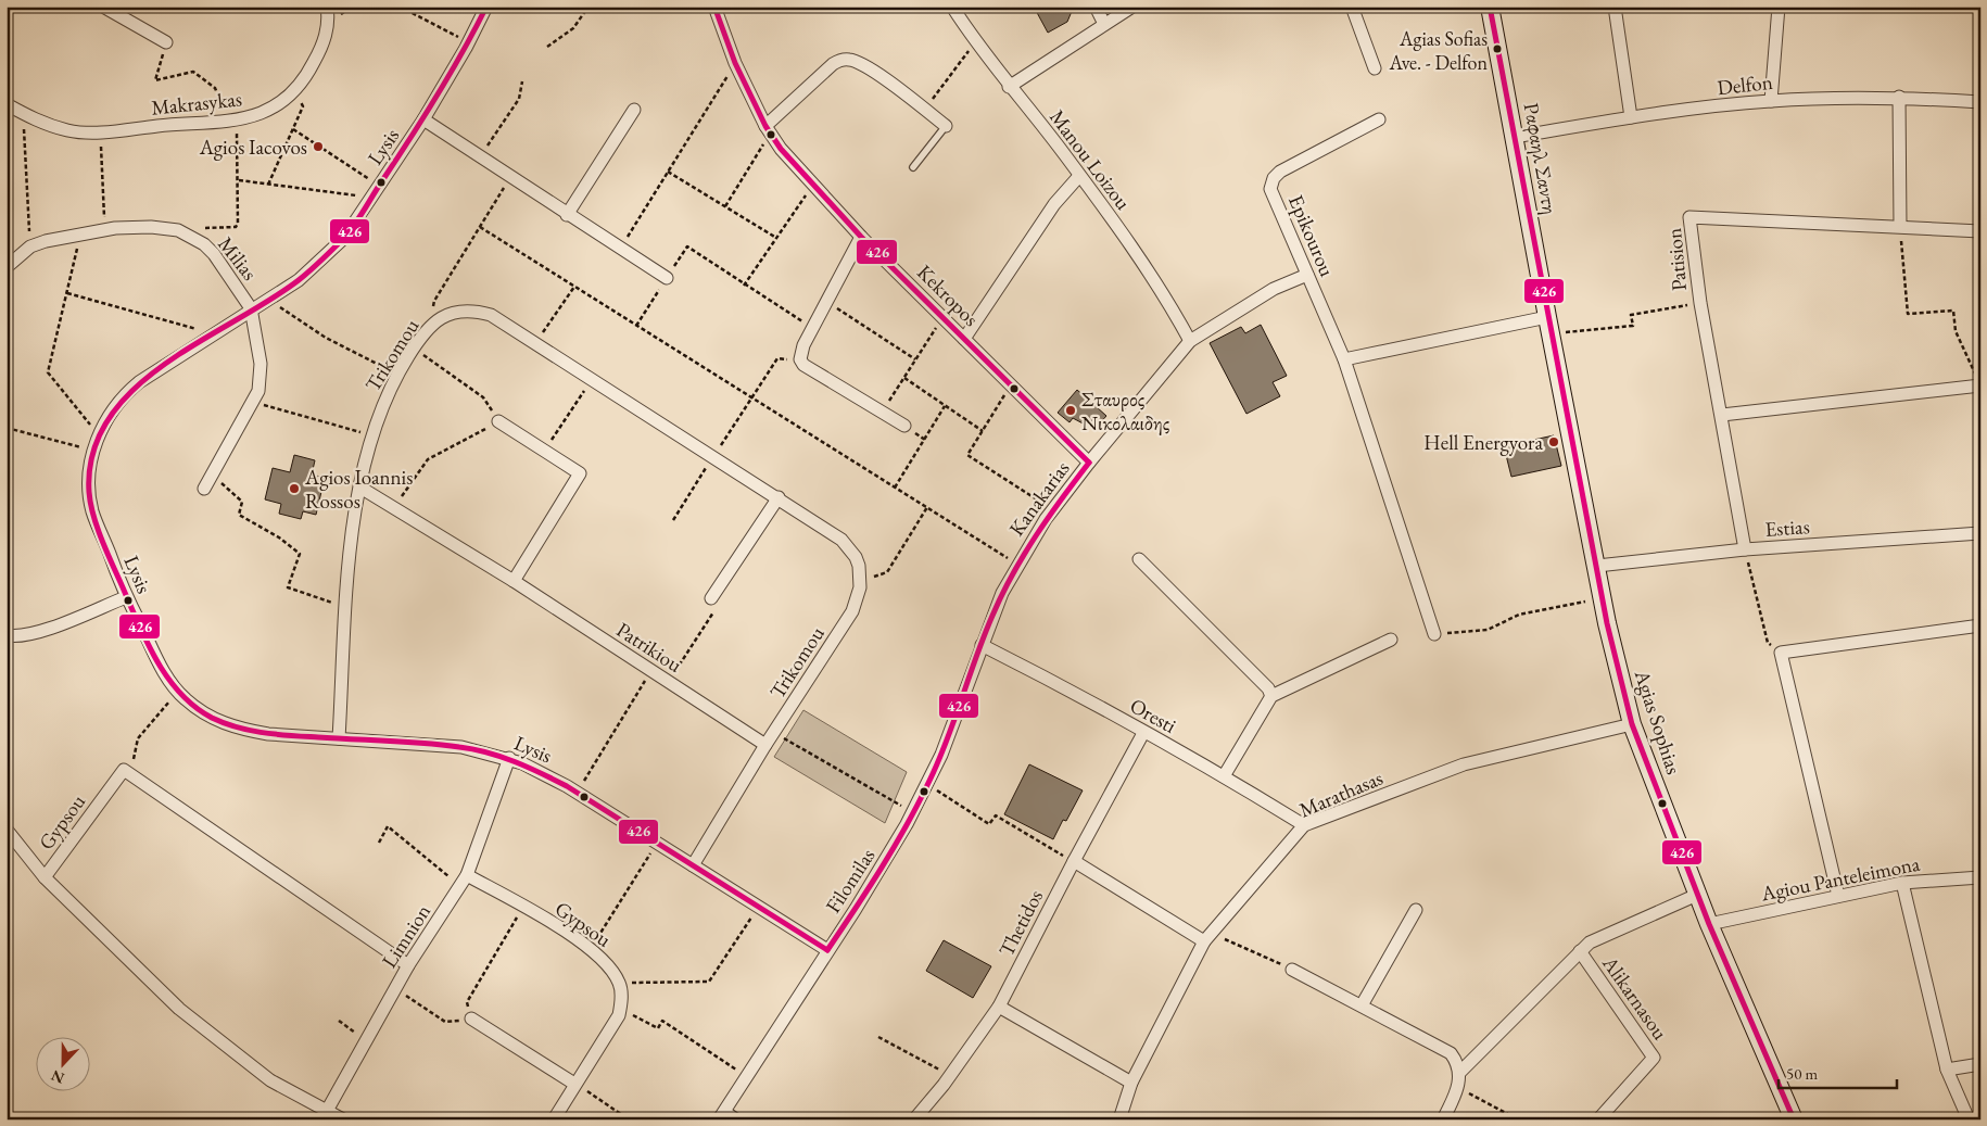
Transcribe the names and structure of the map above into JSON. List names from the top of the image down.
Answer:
{
  "streets": {
    "street": [
      "Delfon",
      "Makrasykas",
      "Lysis",
      "Ραφαηλ Σαντη",
      "Manou Loizou",
      "Epikourou",
      "Milias",
      "Patision",
      "Kekropos",
      "Trikomou",
      "Kanakarias",
      "Estias",
      "Patrikiou",
      "Oresti",
      "Agias Sophias",
      "Marathasas",
      "Gypsou",
      "Agiou Panteleimona",
      "Filomilas",
      "Thetidos",
      "Limnion",
      "Alikarnasou"
    ]
  },
  "crossings": [
    ["Delfon", "Ραφαηλ Σαντη"],
    ["Lysis", "Milias"],
    ["Lysis", "Trikomou"],
    ["Lysis", "Filomilas"],
    ["Lysis", "Limnion"],
    ["Ραφαηλ Σαντη", "Agias Sophias"],
    ["Manou Loizou", "Kanakarias"],
    ["Epikourou", "Kanakarias"],
    ["Patision", "Estias"],
    ["Kekropos", "Kanakarias"],
    ["Trikomou", "Patrikiou"],
    ["Kanakarias", "Oresti"],
    ["Kanakarias", "Filomilas"],
    ["Estias", "Agias Sophias"],
    ["Oresti", "Marathasas"],
    ["Oresti", "Filomilas"],
    ["Oresti", "Thetidos"],
    ["Agias Sophias", "Marathasas"],
    ["Agias Sophias", "Agiou Panteleimona"],
    ["Gypsou", "Limnion"]
  ],
  "places": [
    "Agias Sofias Ave. - Delfon",
    "Agios Iacovos",
    "Σταυρος Νικολαιδης",
    "Hell Energyora",
    "Agios Ioannis Rossos"
  ],
  "lines": ["transit line 426"],
  "scale_bar": "50 m",
  "north": "bottom"
}
